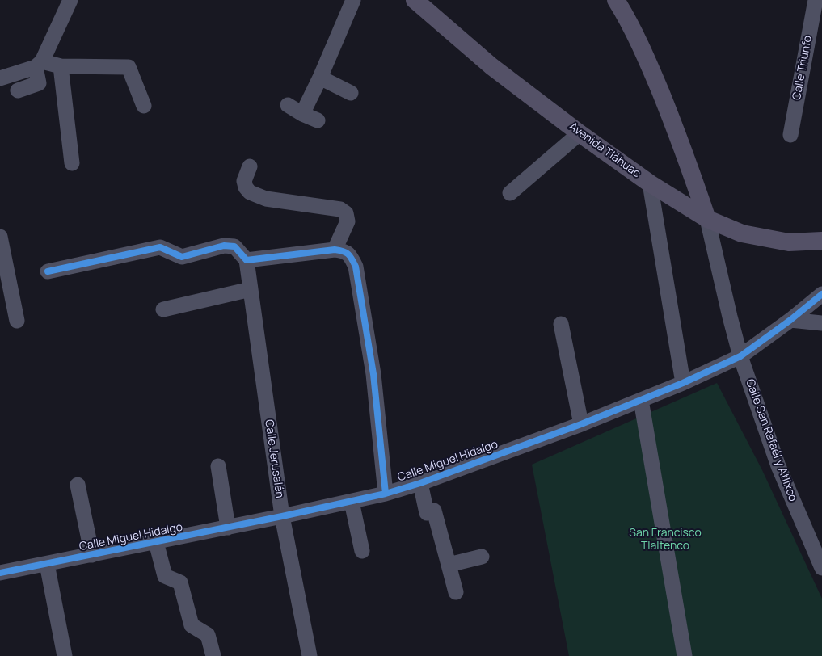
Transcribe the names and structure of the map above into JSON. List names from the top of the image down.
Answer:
{
  "streets": {
    "main road": ["Avenida Tláhuac"],
    "street": [
      "Calle Triunfo",
      "Calle San Rafaél y Atlixco",
      "Calle Jerusalén",
      "Calle Miguel Hidalgo"
    ]
  },
  "crossings": [
    ["Avenida Tláhuac", "Calle San Rafaél y Atlixco"],
    ["Calle San Rafaél y Atlixco", "Calle Miguel Hidalgo"],
    ["Calle Jerusalén", "Calle Miguel Hidalgo"]
  ],
  "parks": ["San Francisco Tlaltenco"]
}
